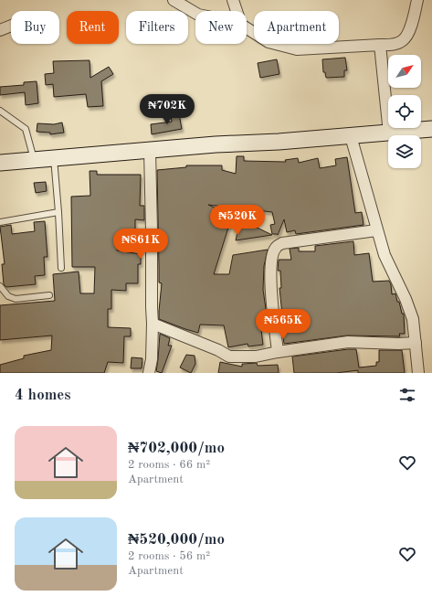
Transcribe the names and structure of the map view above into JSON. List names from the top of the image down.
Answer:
{
  "north": "top right",
  "page": {
    "chip": [
      "Buy",
      "Rent",
      "Filters",
      "New",
      "Apartment"
    ],
    "price": [
      "₦702K",
      "₦520K",
      "₦861K",
      "₦565K"
    ],
    "heading": "4 homes",
    "list": [
      {
        "name": "₦702,000/mo",
        "note": "2 rooms · 66 m² · Apartment"
      },
      {
        "name": "₦520,000/mo",
        "note": "2 rooms · 56 m² · Apartment"
      }
    ]
  }
}
